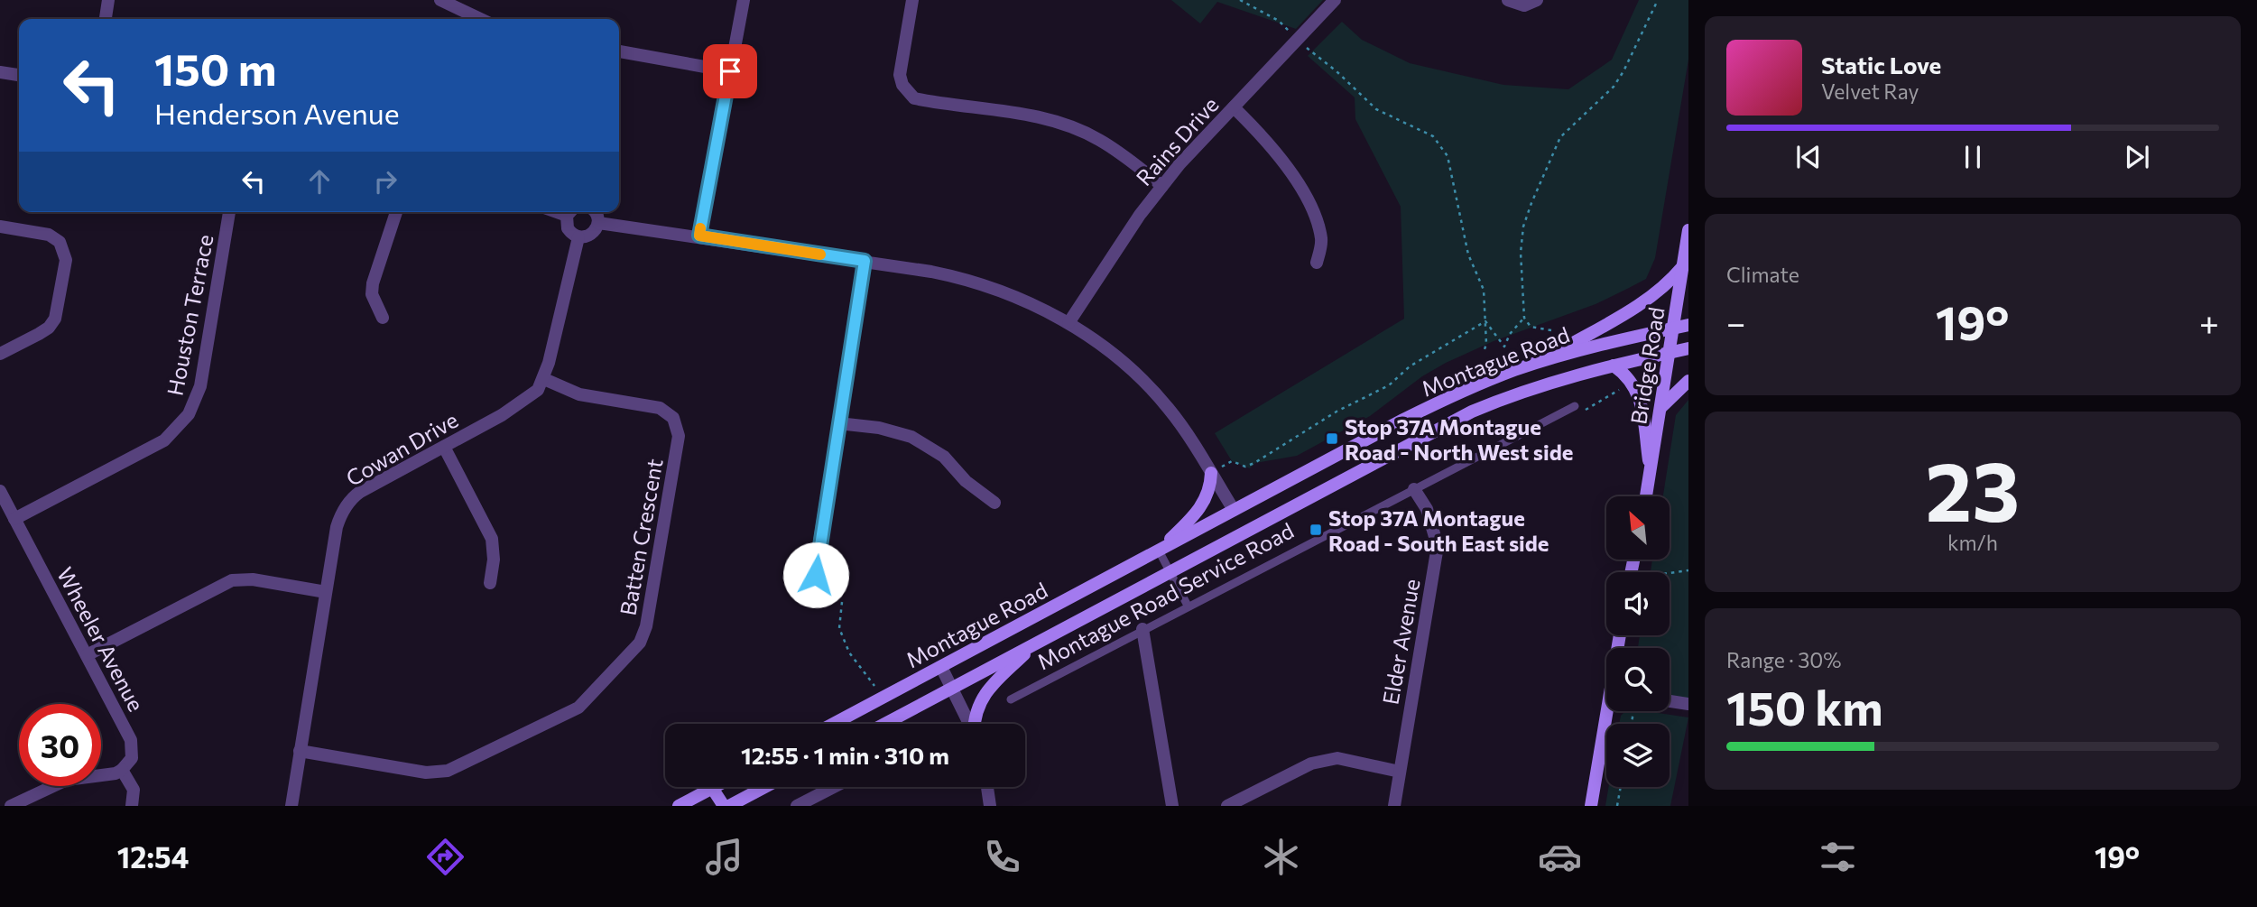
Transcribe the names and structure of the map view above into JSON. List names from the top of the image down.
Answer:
{
  "streets": {
    "main road": ["Montague Road", "Bridge Road"],
    "street": [
      "Rains Drive",
      "Houston Terrace",
      "Cowan Drive",
      "Batten Crescent",
      "Wheeler Avenue",
      "Elder Avenue"
    ],
    "lane": ["Montague Road Service Road"]
  },
  "crossings": [
    ["Houston Terrace", "Wheeler Avenue"],
    ["Montague Road", "Bridge Road"],
    ["Cowan Drive", "Batten Crescent"],
    ["Montague Road Service Road", "Elder Avenue"]
  ],
  "places": {
    "transit": ["Stop 37A Montague Road - North West side", "Stop 37A Montague Road - South East side"]
  },
  "north": "top left",
  "page": {
    "turn": ["150 m", "Henderson Avenue"],
    "song": ["Static Love", "Velvet Ray"],
    "tile": [
      "Climate",
      ["23", "km/h"],
      ["Range · 30%", "150 km"]
    ],
    "heat": ["−", "19°", "+"],
    "limit": "30",
    "trip": "12:55 · 1 min · 310 m",
    "tabs": ["12:54", "19°"]
  }
}
